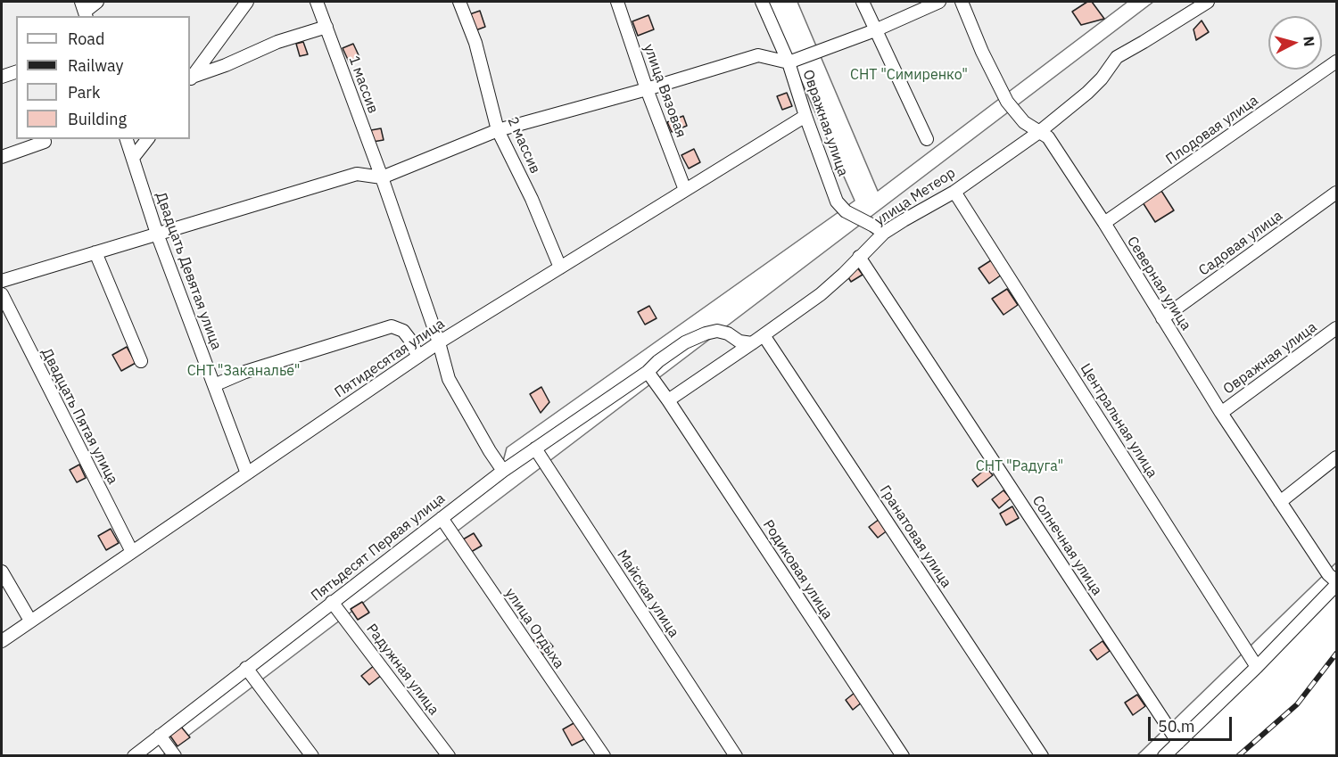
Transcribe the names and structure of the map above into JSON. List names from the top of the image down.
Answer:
{
  "streets": {
    "street": [
      "1 массив",
      "улица Вязовая",
      "Овражная улица",
      "Плодовая улица",
      "2 массив",
      "улица Метеор",
      "Садовая улица",
      "Двадцать Девятая улица",
      "Северная улица",
      "Пятидесятая улица",
      "Двадцать Пятая улица",
      "Центральная улица",
      "Гранатовая улица",
      "Солнечная улица",
      "Пятьдесят Первая улица",
      "Родиковая улица",
      "Майская улица",
      "улица Отдыха",
      "Радужная улица"
    ]
  },
  "crossings": [
    ["1 массив", "Пятидесятая улица"],
    ["1 массив", "Пятьдесят Первая улица"],
    ["улица Вязовая", "Пятидесятая улица"],
    ["Овражная улица", "улица Метеор"],
    ["Овражная улица", "Северная улица"],
    ["Овражная улица", "Пятидесятая улица"],
    ["Плодовая улица", "Северная улица"],
    ["2 массив", "Пятидесятая улица"],
    ["улица Метеор", "Северная улица"],
    ["улица Метеор", "Центральная улица"],
    ["улица Метеор", "Гранатовая улица"],
    ["улица Метеор", "Солнечная улица"],
    ["улица Метеор", "Пятьдесят Первая улица"],
    ["улица Метеор", "Родиковая улица"],
    ["Садовая улица", "Северная улица"],
    ["Двадцать Девятая улица", "Пятидесятая улица"],
    ["Пятидесятая улица", "Двадцать Пятая улица"],
    ["Пятьдесят Первая улица", "Майская улица"],
    ["Пятьдесят Первая улица", "улица Отдыха"],
    ["Пятьдесят Первая улица", "Радужная улица"]
  ],
  "parks": ["СНТ \"Симиренко\"", "СНТ \"Заканалье\"", "СНТ \"Радуга\""],
  "legend": [
    "Road",
    "Railway",
    "Park",
    "Building"
  ],
  "scale_bar": "50 m",
  "north": "right"
}
